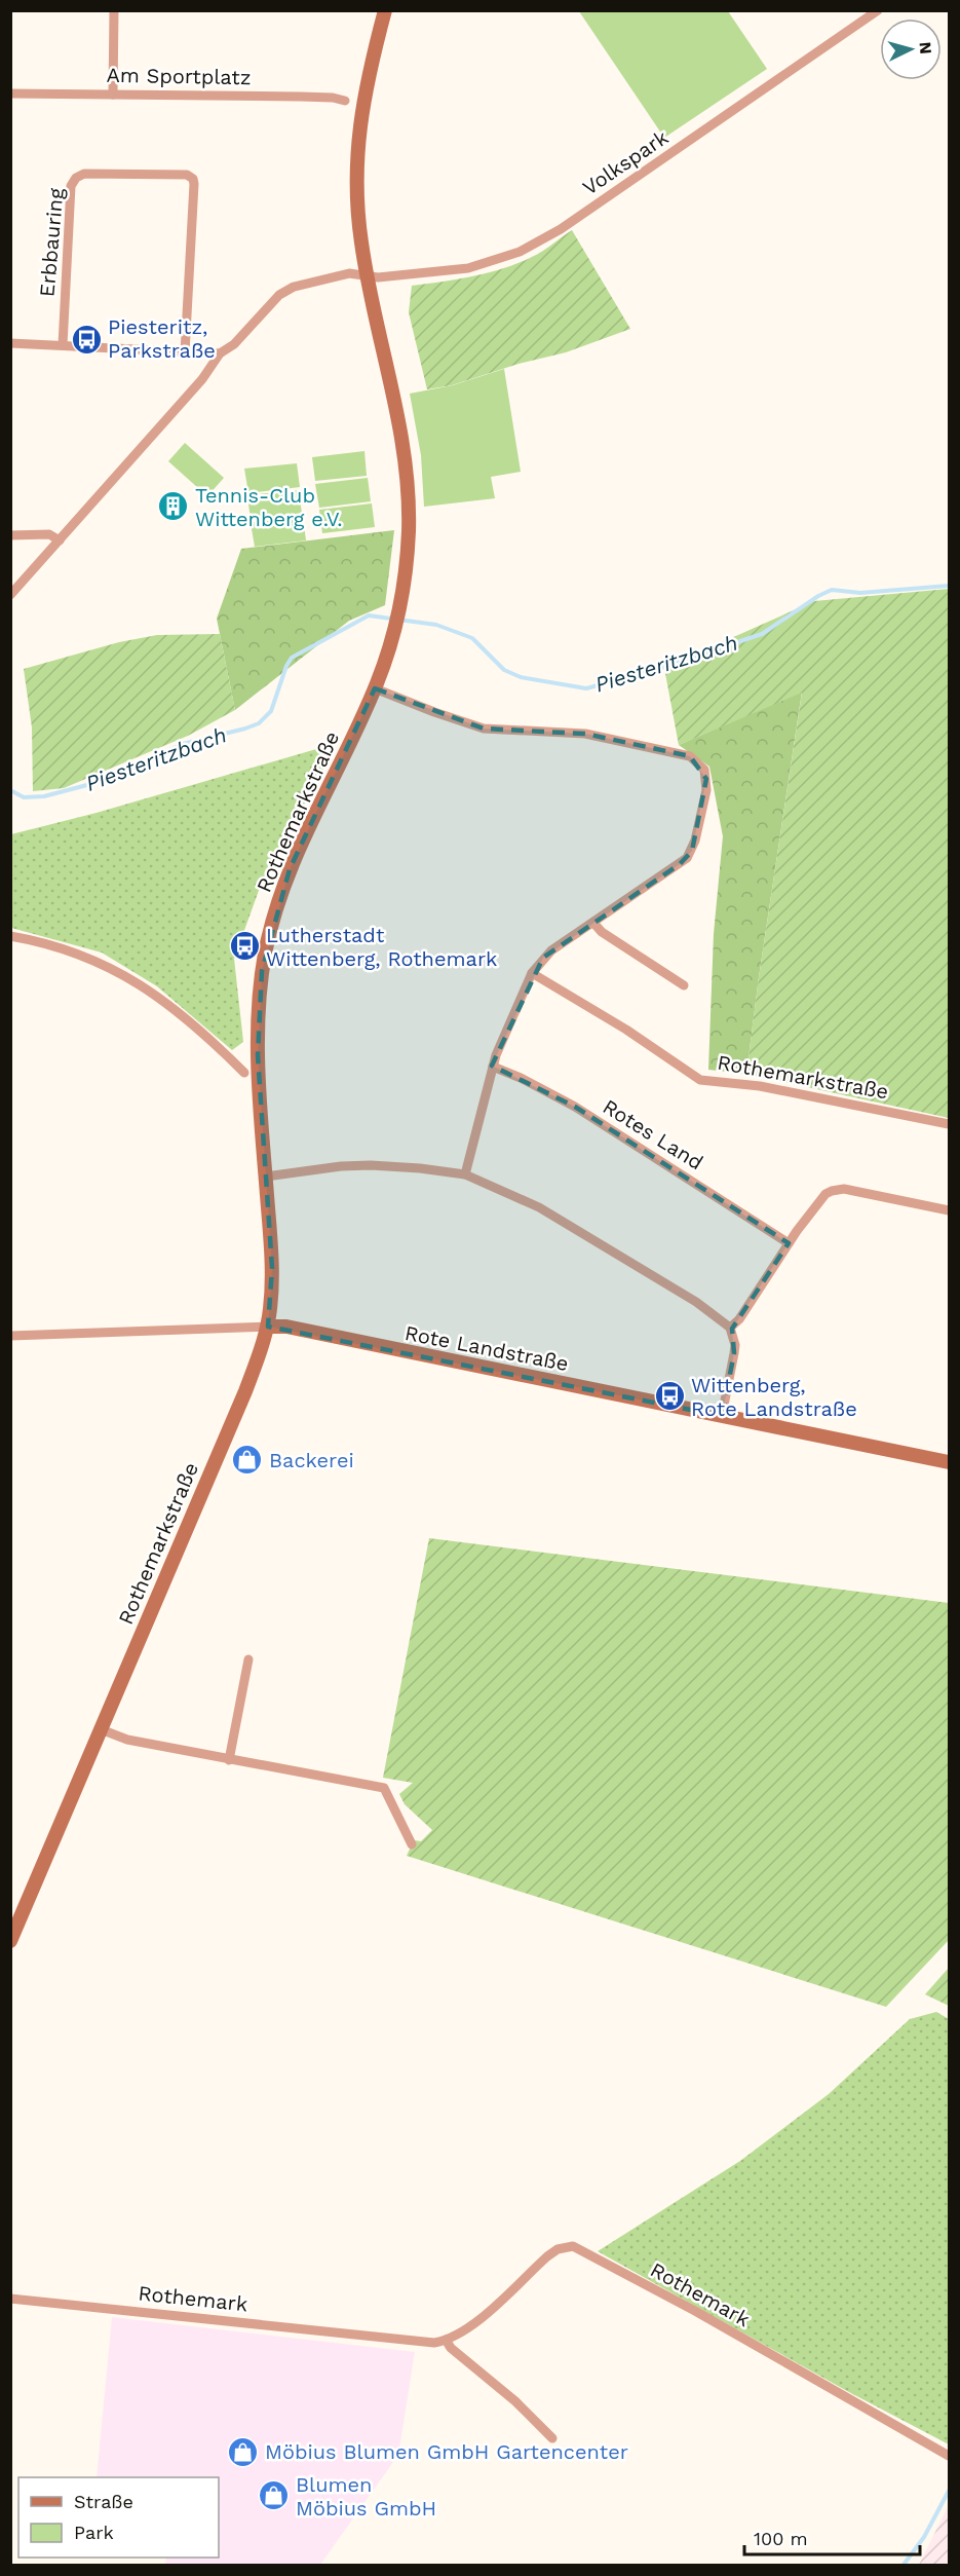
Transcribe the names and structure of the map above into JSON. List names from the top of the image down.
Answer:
{
  "streets": {
    "street": [
      "Am Sportplatz",
      "Volkspark",
      "Erbbauring",
      "Rothemarkstraße",
      "Rotes Land",
      "Rote Landstraße",
      "Rothemark"
    ]
  },
  "crossings": [
    ["Volkspark", "Rothemarkstraße"],
    ["Rothemarkstraße", "Rote Landstraße"]
  ],
  "water": ["Piesteritzbach"],
  "places": {
    "bus stop": ["Piesteritz, Parkstraße", "Lutherstadt Wittenberg, Rothemark", "Wittenberg, Rote Landstraße"],
    "building": ["Tennis-Club Wittenberg e.V."],
    "shop": ["Backerei", "Möbius Blumen GmbH Gartencenter", "Blumen Möbius GmbH"]
  },
  "legend": ["Straße", "Park"],
  "scale_bar": "100 m",
  "north": "right"
}
